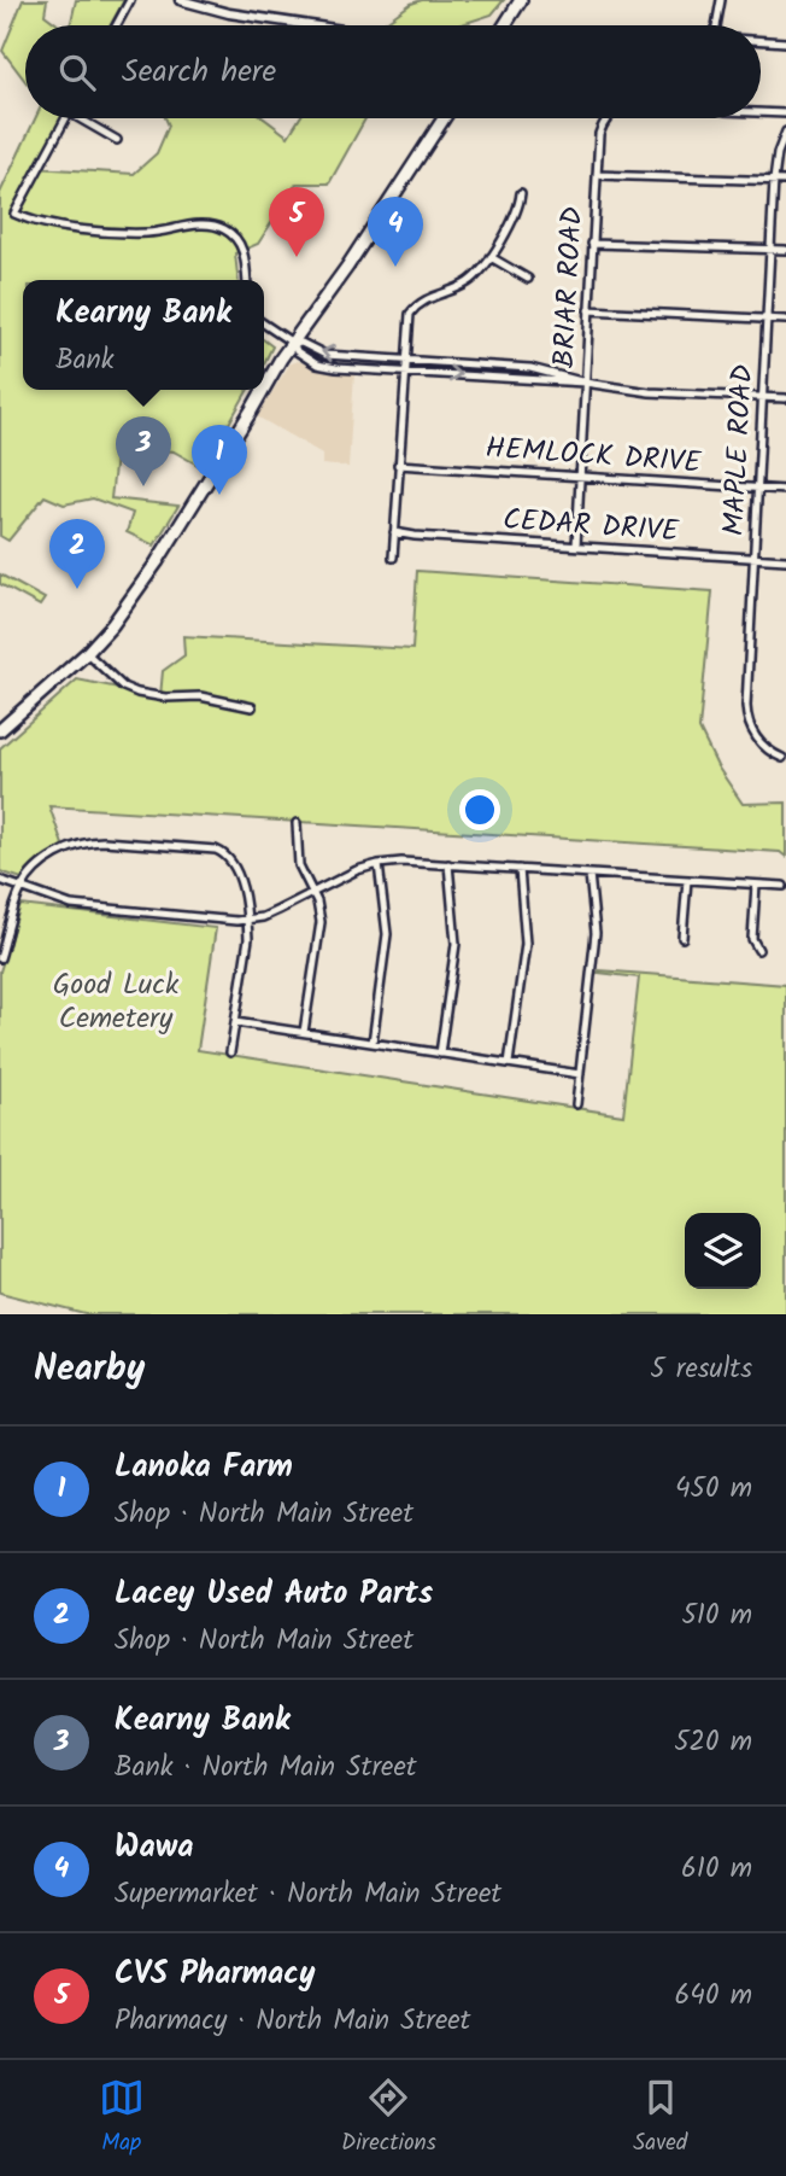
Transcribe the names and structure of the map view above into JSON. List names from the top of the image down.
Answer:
{
  "streets": {
    "street": [
      "BRIAR ROAD",
      "MAPLE ROAD",
      "HEMLOCK DRIVE",
      "CEDAR DRIVE"
    ]
  },
  "crossings": [
    ["BRIAR ROAD", "HEMLOCK DRIVE"],
    ["BRIAR ROAD", "CEDAR DRIVE"],
    ["MAPLE ROAD", "HEMLOCK DRIVE"],
    ["MAPLE ROAD", "CEDAR DRIVE"]
  ],
  "parks": ["Good Luck Cemetery"],
  "page": {
    "search": "Search here",
    "pins": [
      "5",
      "4",
      "3",
      "1",
      "2"
    ],
    "popup": ["Kearny Bank", "Bank"],
    "heading": ["Nearby", "5 results"],
    "list": [
      {
        "mark": "1",
        "name": "Lanoka Farm",
        "note": "Shop · North Main Street",
        "value": "450 m"
      },
      {
        "mark": "2",
        "name": "Lacey Used Auto Parts",
        "note": "Shop · North Main Street",
        "value": "510 m"
      },
      {
        "mark": "3",
        "name": "Kearny Bank",
        "note": "Bank · North Main Street",
        "value": "520 m"
      },
      {
        "mark": "4",
        "name": "Wawa",
        "note": "Supermarket · North Main Street",
        "value": "610 m"
      },
      {
        "mark": "5",
        "name": "CVS Pharmacy",
        "note": "Pharmacy · North Main Street",
        "value": "640 m"
      }
    ],
    "nav": ["Map", "Directions", "Saved"]
  }
}
